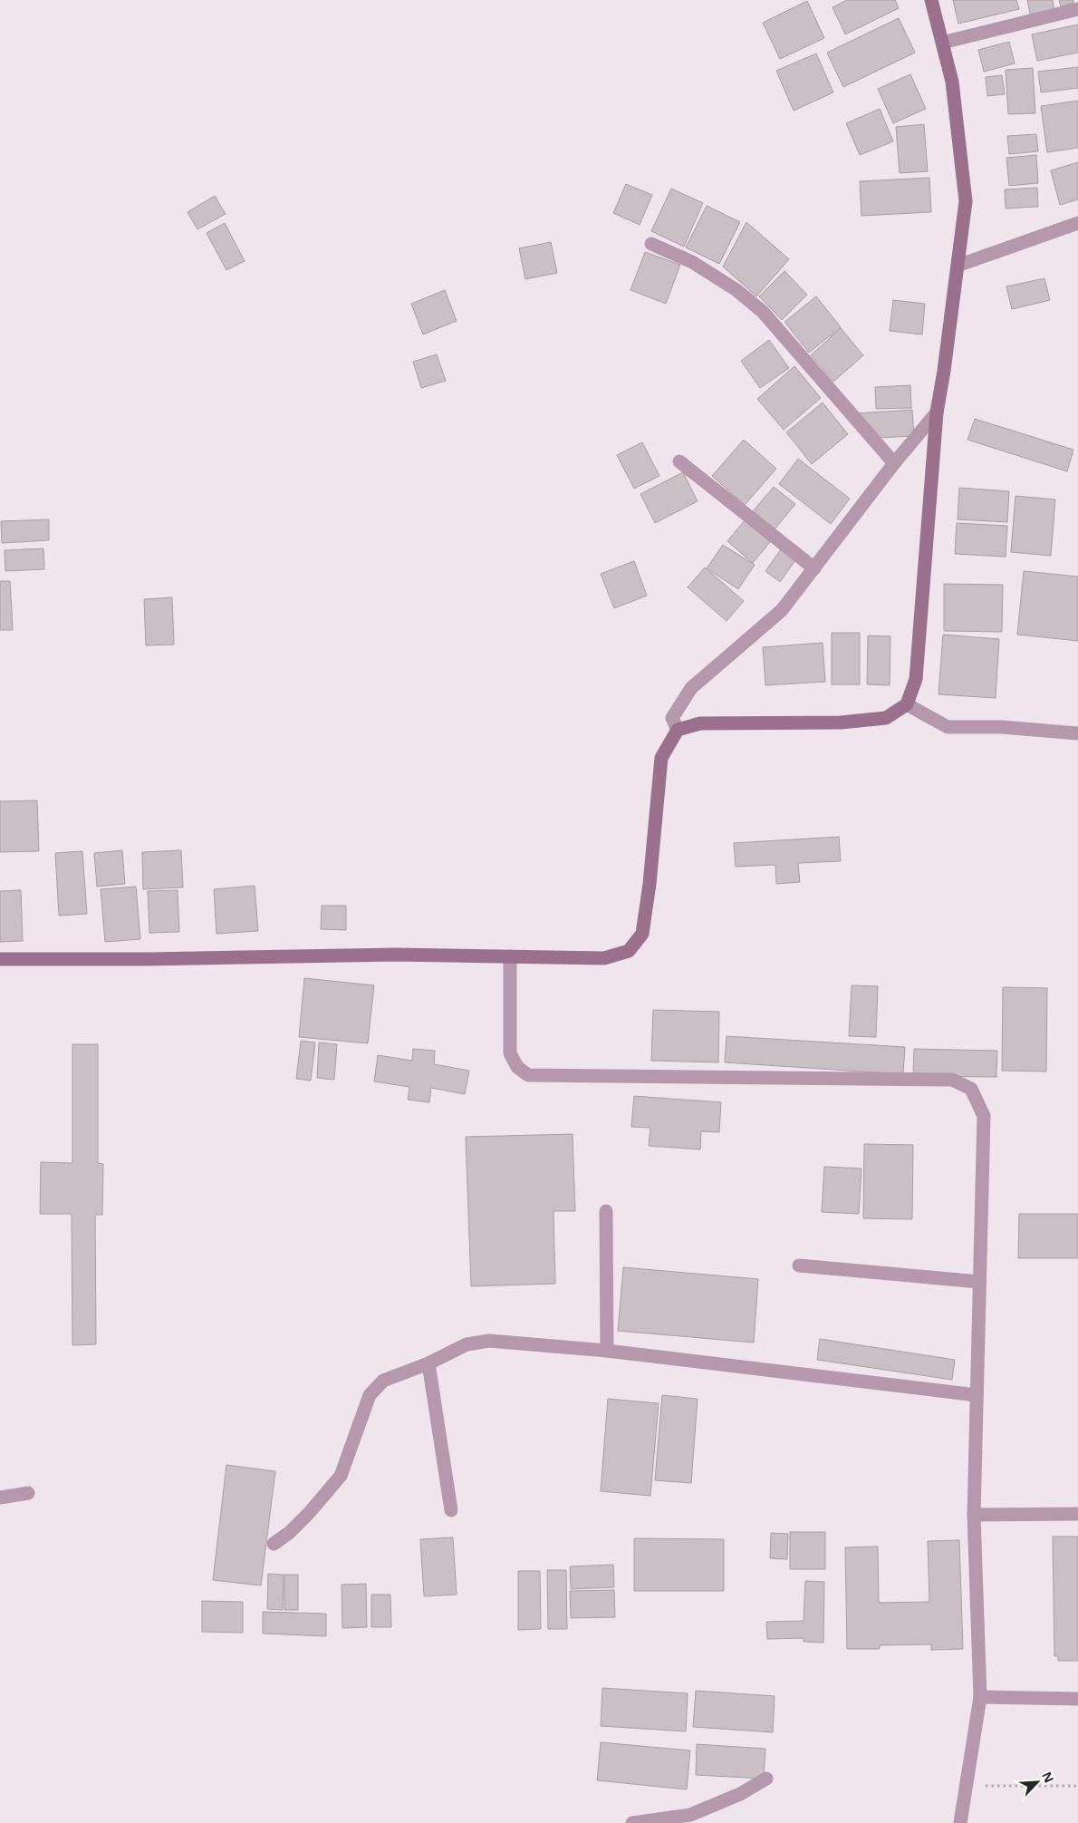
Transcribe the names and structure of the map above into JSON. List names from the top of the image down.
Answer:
{
  "north": "top right"
}
